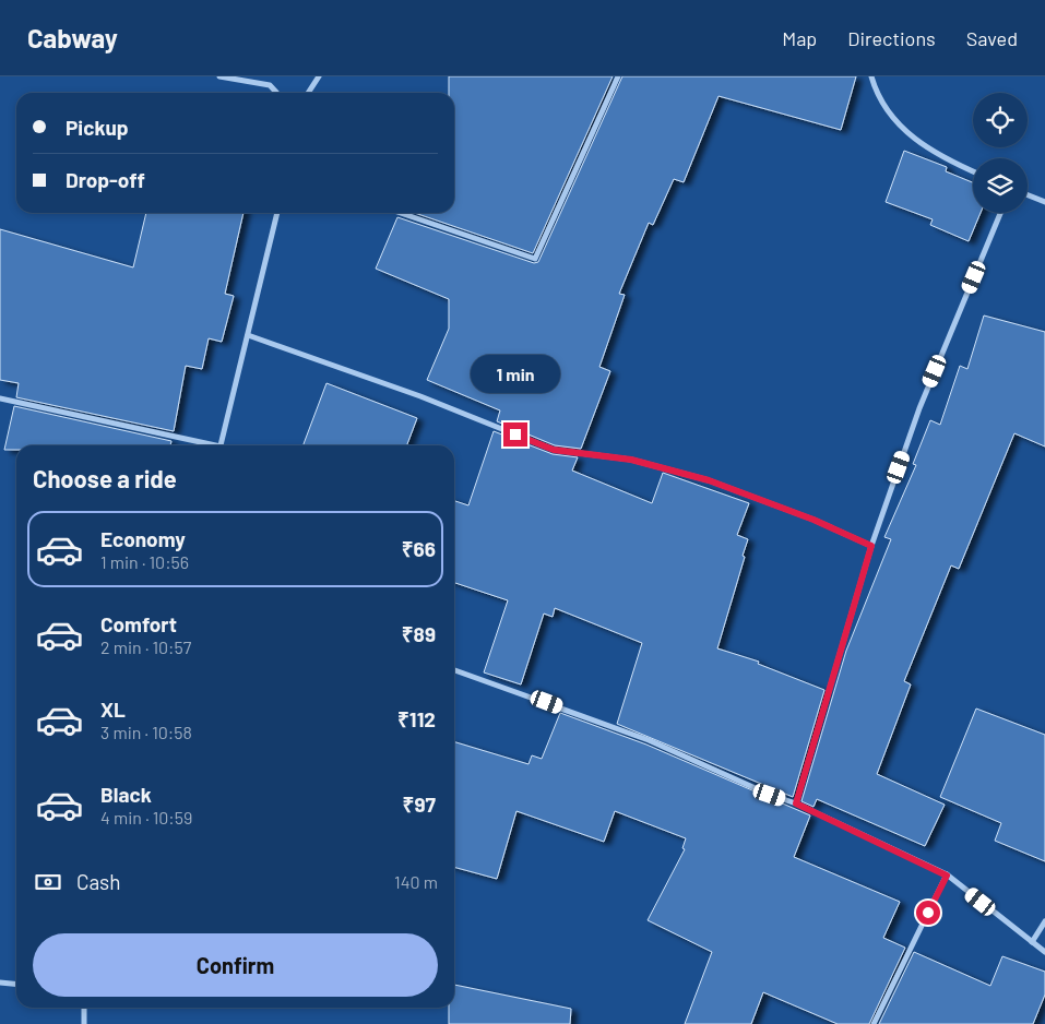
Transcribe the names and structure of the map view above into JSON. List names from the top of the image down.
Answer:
{
  "page": {
    "header": "Cabway",
    "nav": ["Map", "Directions", "Saved"],
    "banner": ["Pickup", "Drop-off"],
    "bubble": "1 min",
    "heading": "Choose a ride",
    "list": [
      {
        "name": "Economy",
        "note": "1 min · 10:56",
        "value": "₹66"
      },
      {
        "name": "Comfort",
        "note": "2 min · 10:57",
        "value": "₹89"
      },
      {
        "name": "XL",
        "note": "3 min · 10:58",
        "value": "₹112"
      },
      {
        "name": "Black",
        "note": "4 min · 10:59",
        "value": "₹97"
      }
    ],
    "pay": ["Cash", "140 m"],
    "buttons": "Confirm"
  }
}
